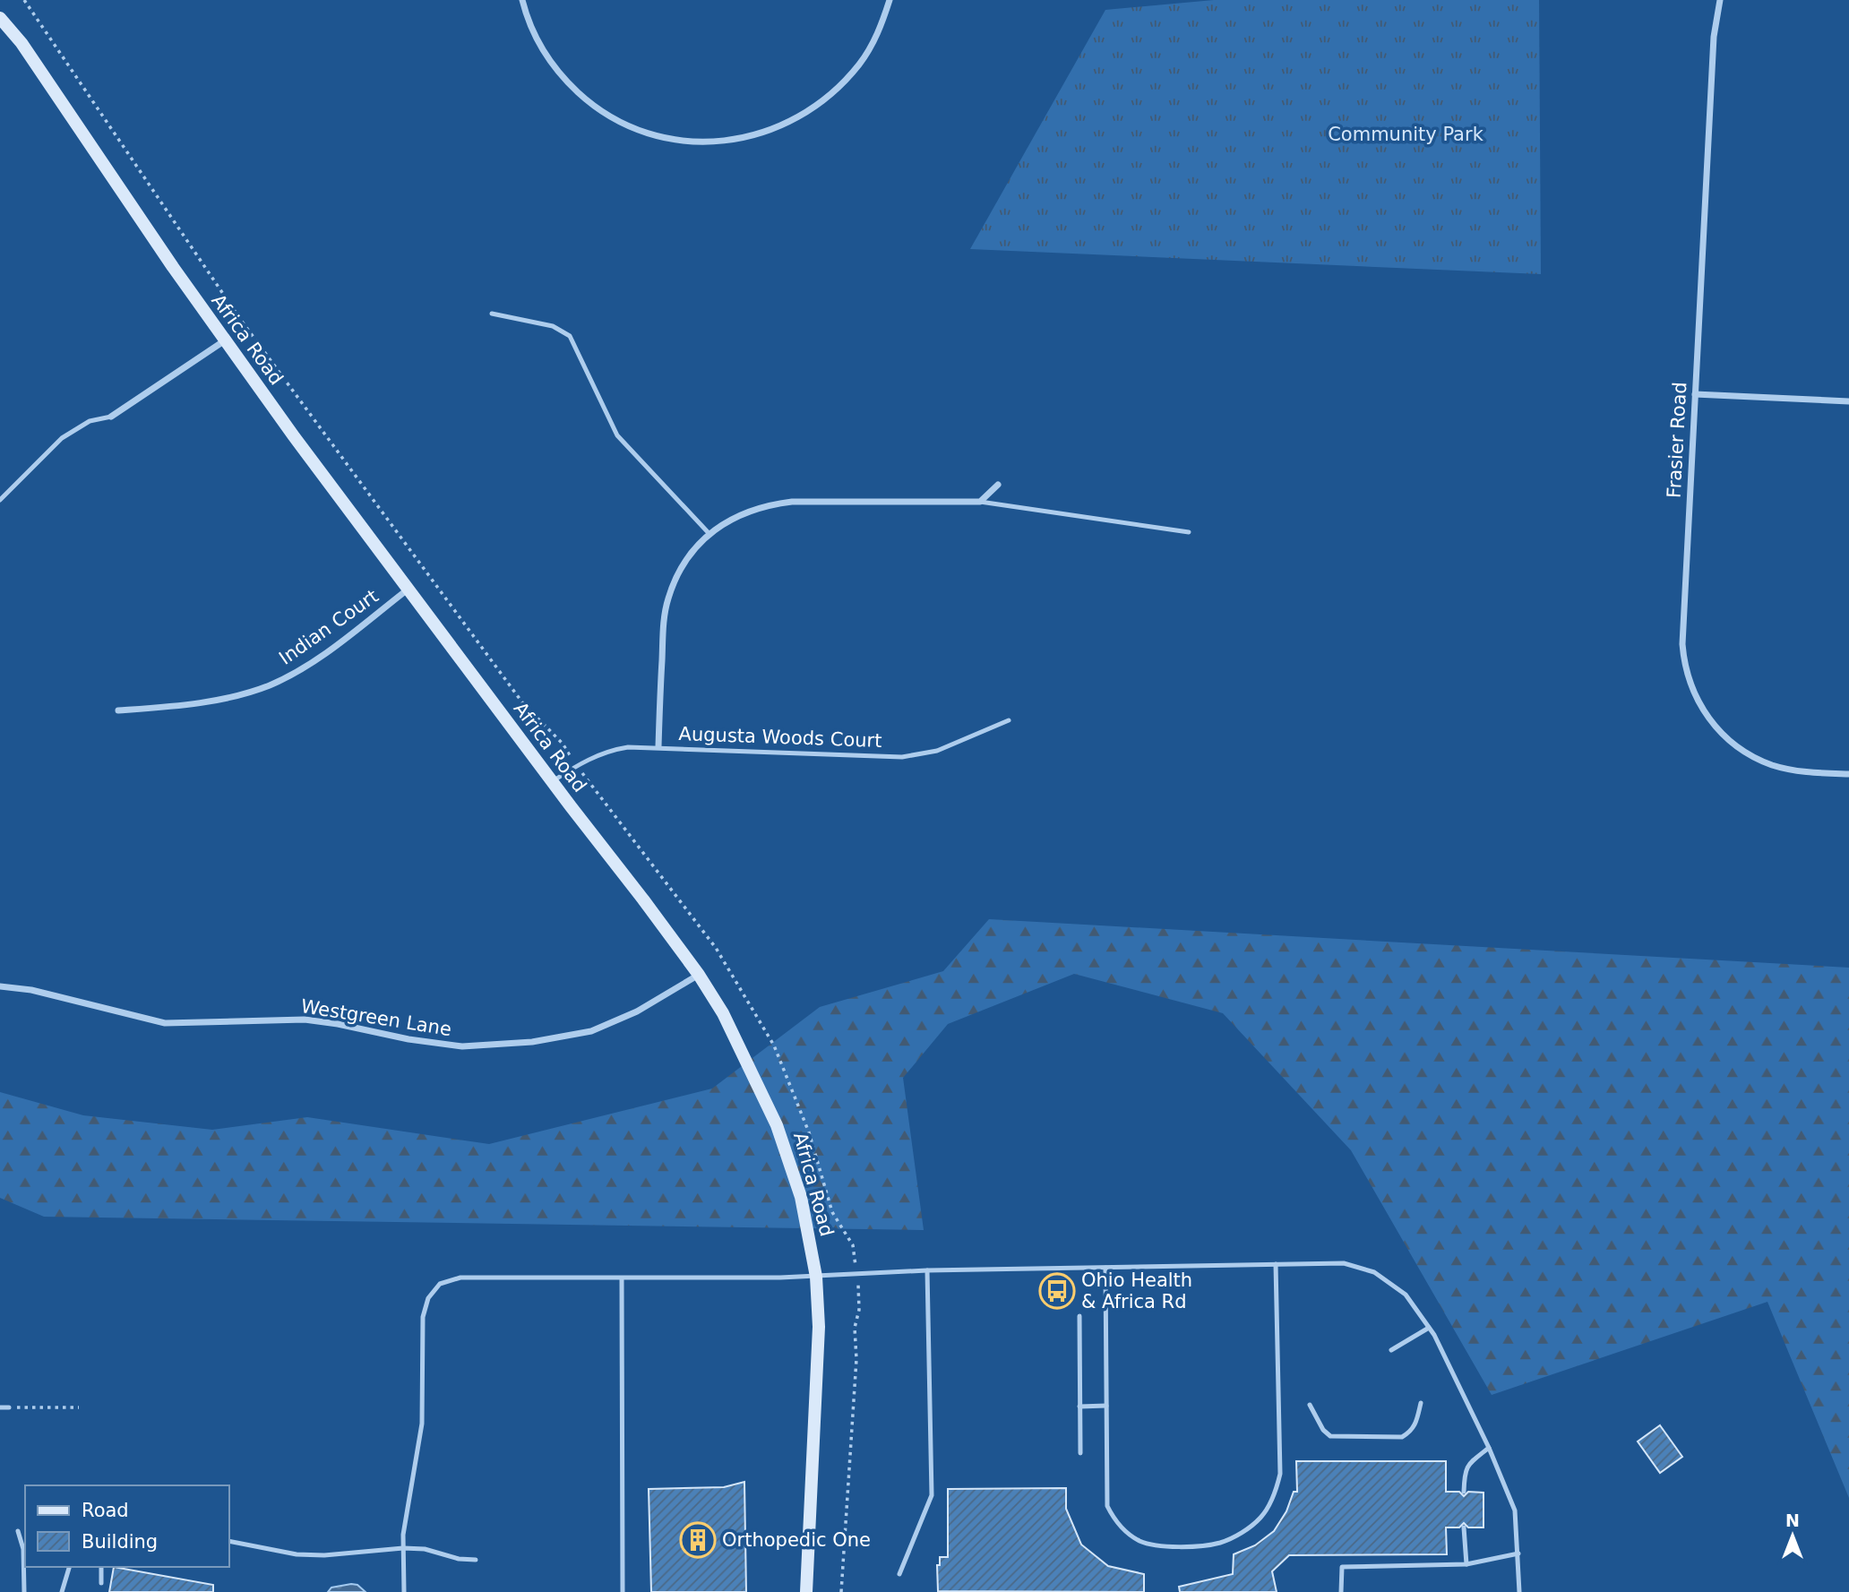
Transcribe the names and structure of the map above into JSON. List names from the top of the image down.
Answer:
{
  "streets": {
    "street": [
      "Africa Road",
      "Frasier Road",
      "Indian Court",
      "Westgreen Lane"
    ],
    "lane": ["Augusta Woods Court"]
  },
  "crossings": [
    ["Africa Road", "Indian Court"],
    ["Africa Road", "Augusta Woods Court"],
    ["Africa Road", "Westgreen Lane"]
  ],
  "parks": ["Community Park"],
  "places": {
    "bus stop": ["Ohio Health & Africa Rd"],
    "building": ["Orthopedic One"]
  },
  "legend": ["Road", "Building"],
  "north": "top"
}
